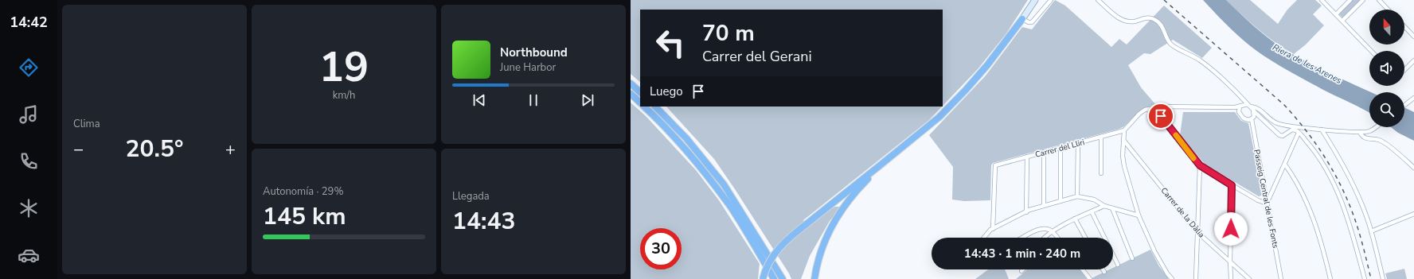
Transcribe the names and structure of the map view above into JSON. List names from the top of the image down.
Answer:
{
  "streets": {
    "street": ["Carrer del Lliri", "Passeig Central de les Fonts", "Carrer de la Dàlia"]
  },
  "water": ["Riera de les Arenes"],
  "north": "top",
  "page": {
    "tabs": "14:42",
    "tile": [
      "Clima",
      ["19", "km/h"],
      ["Autonomía · 29%", "145 km"],
      ["Llegada", "14:43"]
    ],
    "turn": ["70 m", "Carrer del Gerani"],
    "song": ["Northbound", "June Harbor"],
    "then": "Luego",
    "heat": ["−", "20.5°", "+"],
    "limit": "30",
    "trip": "14:43 · 1 min · 240 m"
  }
}
